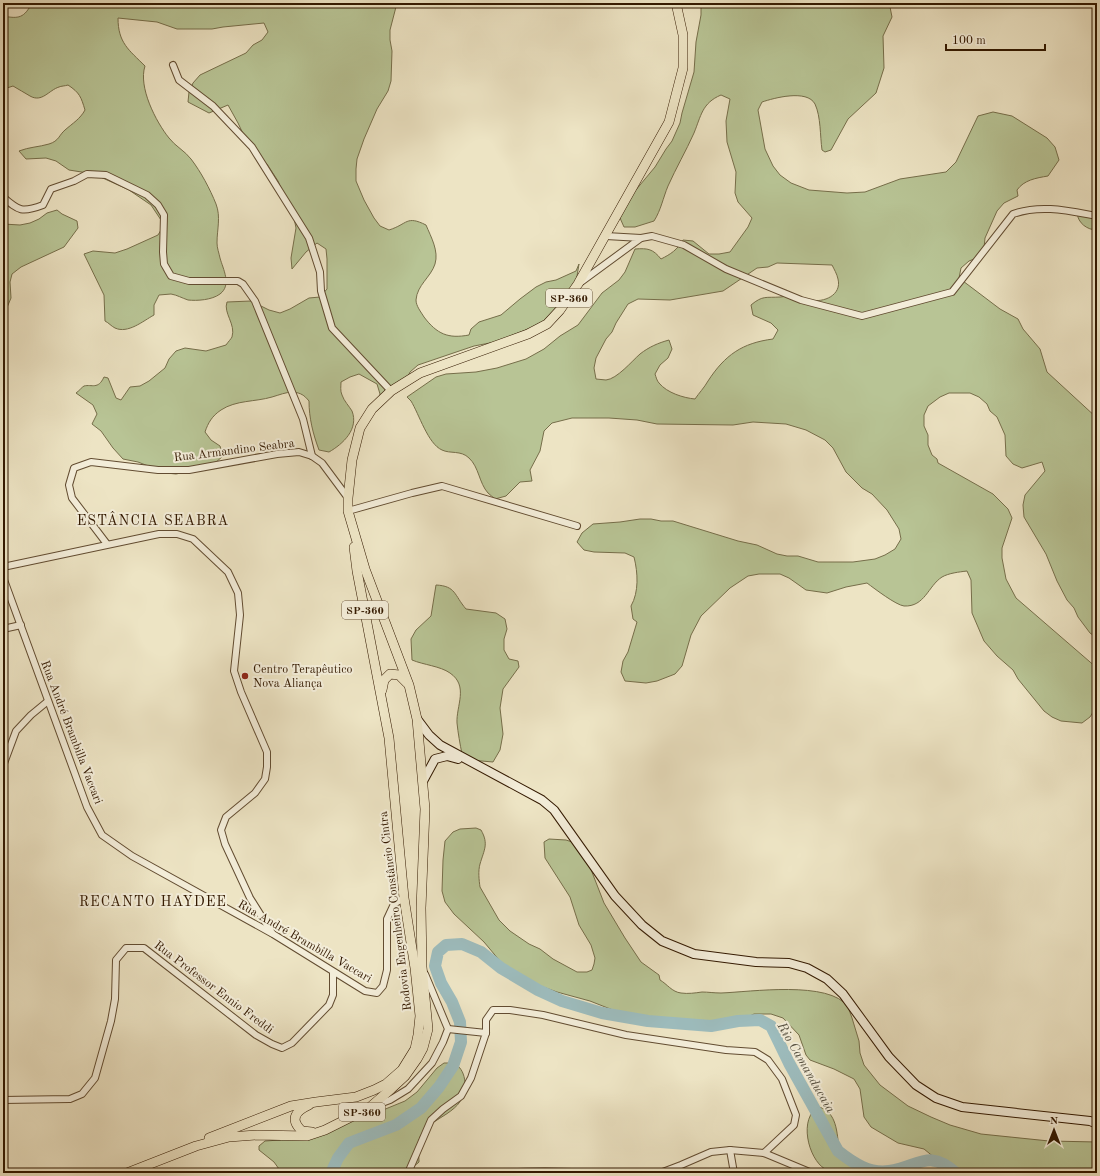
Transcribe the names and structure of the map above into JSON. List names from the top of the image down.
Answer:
{
  "streets": {
    "main road": ["SP-360", "Rodovia Engenheiro Constâncio Cintra"],
    "street": ["Rua Armandino Seabra", "Rua André Brambilla Vaccari", "Rua Professor Ennio Freddi"]
  },
  "crossings": [
    ["Rua Armandino Seabra", "Rodovia Engenheiro Constâncio Cintra"],
    ["Rua André Brambilla Vaccari", "Rodovia Engenheiro Constâncio Cintra"],
    ["Rua André Brambilla Vaccari", "Rua Professor Ennio Freddi"]
  ],
  "districts": ["ESTÂNCIA SEABRA", "RECANTO HAYDEE"],
  "water": ["Rio Camanducaia"],
  "places": ["Centro Terapêutico Nova Aliança"],
  "scale_bar": "100 m",
  "north": "top"
}
